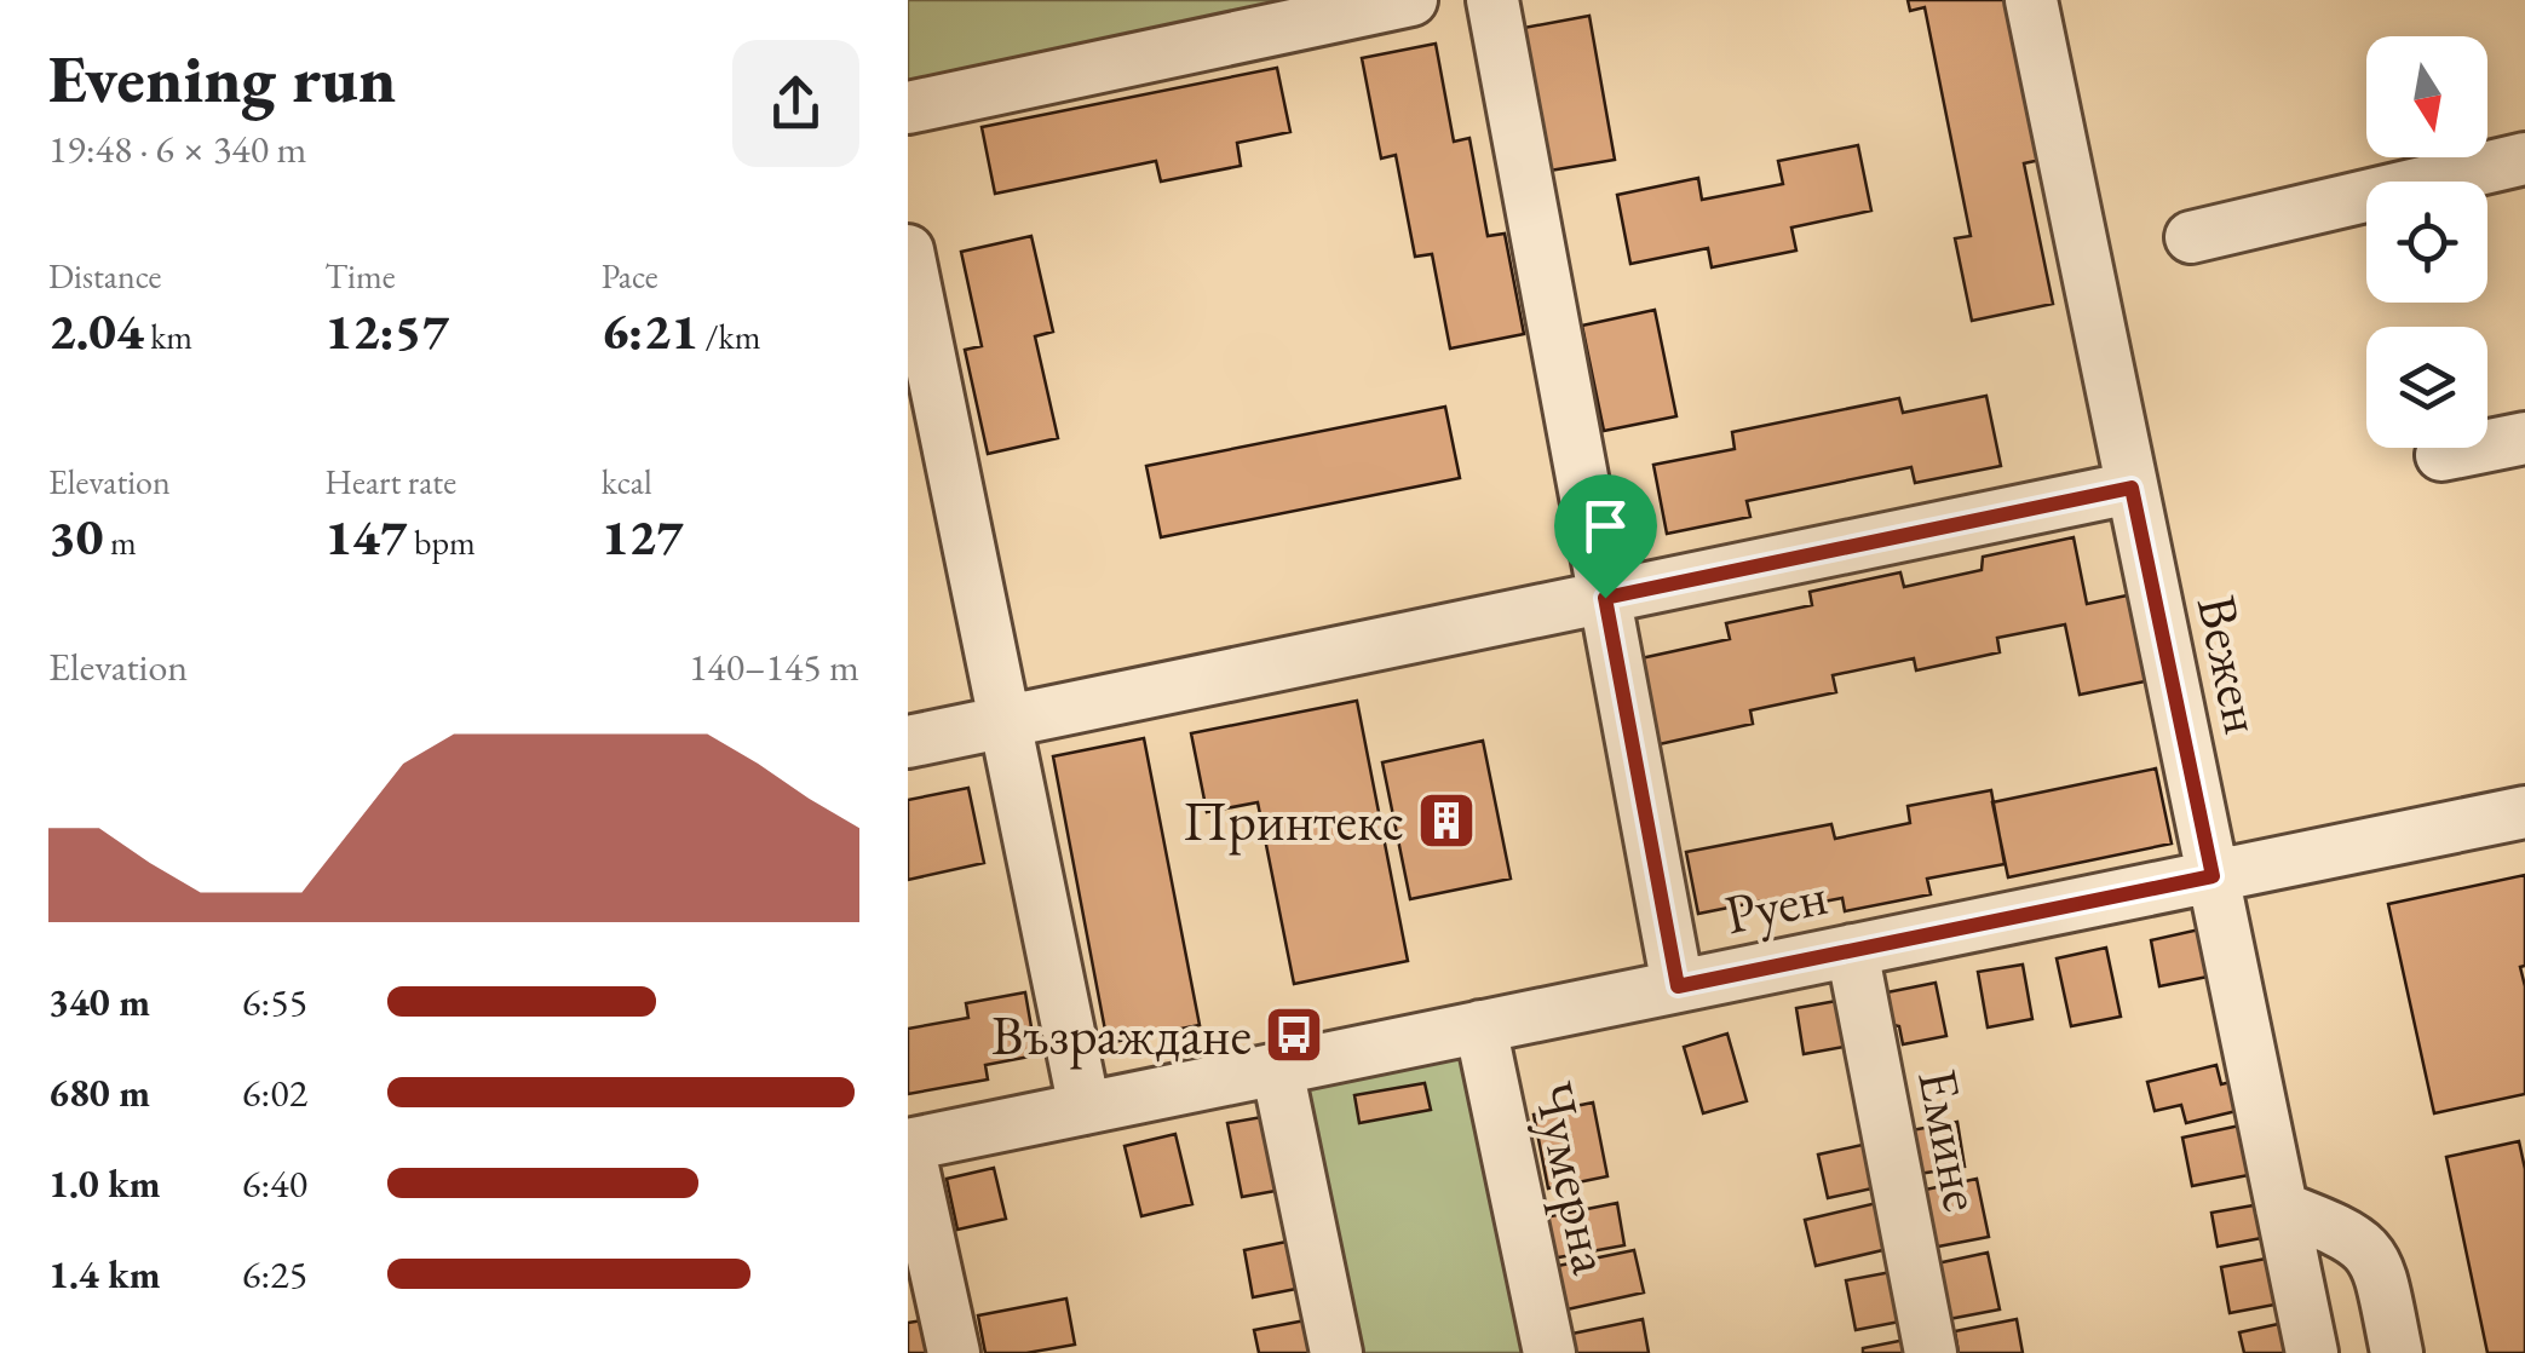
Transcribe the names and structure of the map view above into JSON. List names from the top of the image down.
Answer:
{
  "streets": {
    "street": [
      "Вежен",
      "Руен",
      "Емине",
      "Чумерна"
    ]
  },
  "crossings": [
    ["Вежен", "Руен"],
    ["Руен", "Емине"],
    ["Руен", "Чумерна"]
  ],
  "places": {
    "building": ["Принтекс"],
    "bus stop": ["Възраждане"]
  },
  "north": "bottom",
  "page": {
    "heading": ["Evening run", "19:48 · 6 × 340 m"],
    "stats": [
      ["Distance", "2.04 km"],
      ["Time", "12:57"],
      ["Pace", "6:21 /km"],
      ["Elevation", "30 m"],
      ["Heart rate", "147 bpm"],
      ["kcal", "127"]
    ],
    "chart": ["Elevation", "140–145 m"],
    "list": [
      {
        "name": "340 m",
        "note": "6:55"
      },
      {
        "name": "680 m",
        "note": "6:02"
      },
      {
        "name": "1.0 km",
        "note": "6:40"
      },
      {
        "name": "1.4 km",
        "note": "6:25"
      }
    ]
  }
}
